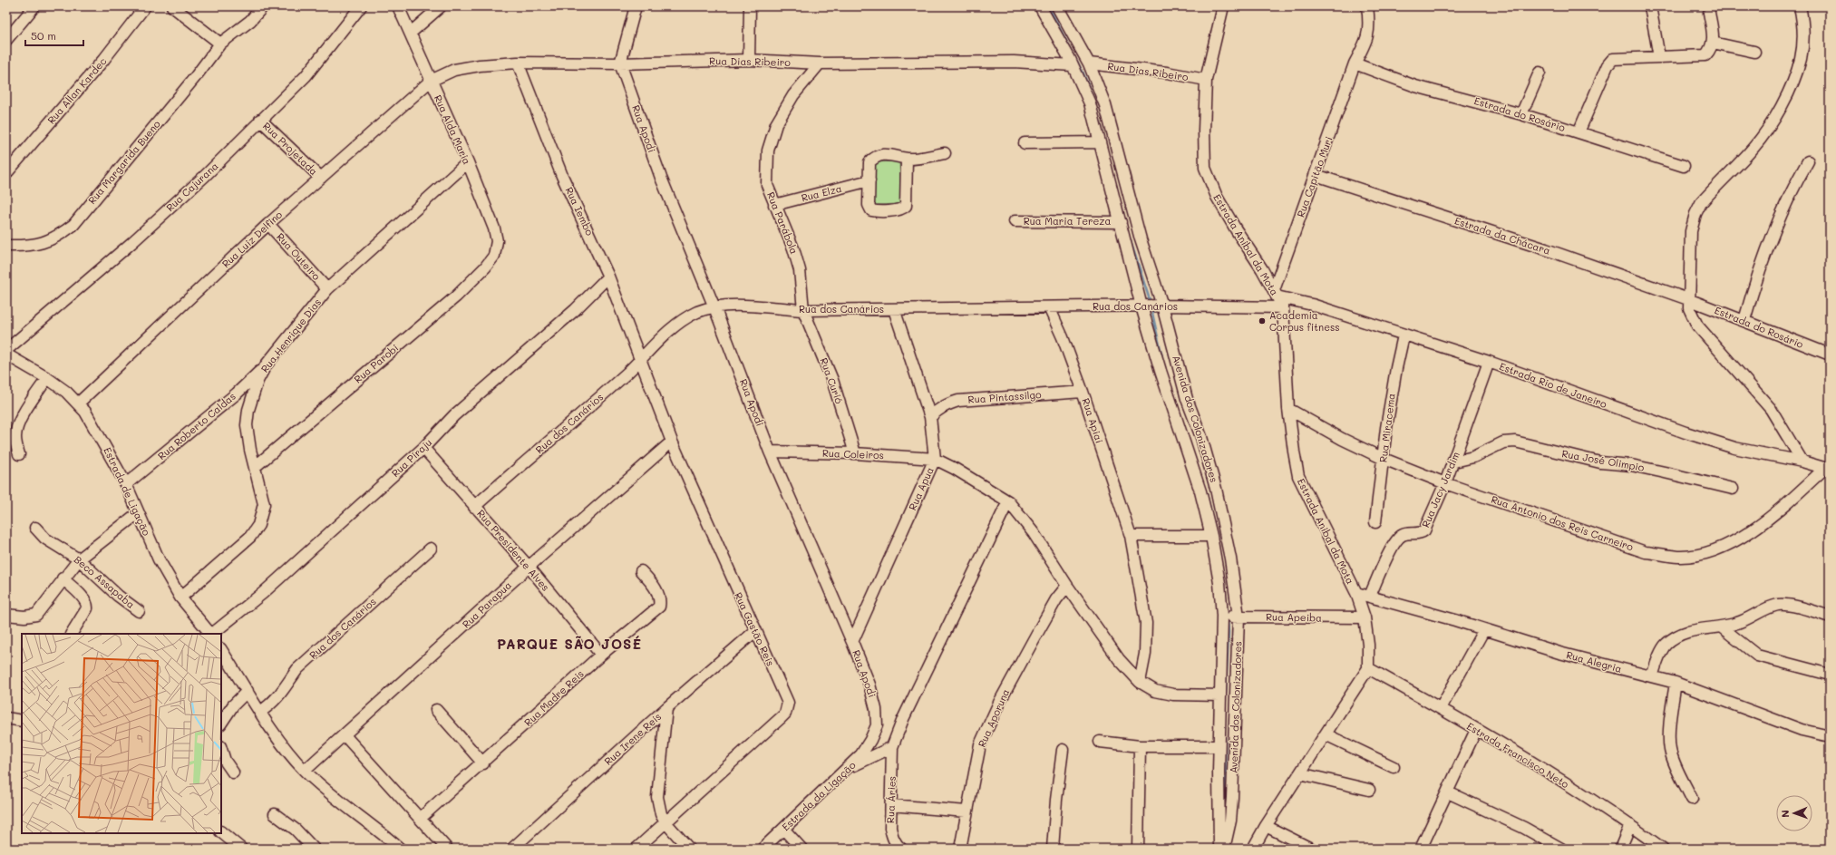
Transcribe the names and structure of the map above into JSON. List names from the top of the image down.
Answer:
{
  "streets": {
    "street": [
      "Rua Dias Ribeiro",
      "Rua Allan Kardec",
      "Estrada do Rosário",
      "Rua Apodi",
      "Rua Alda Maria",
      "Rua Projetada",
      "Rua Margarida Bueno",
      "Rua Capitão Muri",
      "Rua Cajurana",
      "Rua Elza",
      "Rua Iembo",
      "Rua Maria Tereza",
      "Rua Parábola",
      "Estrada da Chácara",
      "Rua Luiz Delfino",
      "Estrada Anibal da Mota",
      "Rua Outeiro",
      "Rua dos Canários",
      "Rua Henrique Dias",
      "Rua Parobi",
      "Rua Curió",
      "Estrada Rio de Janeiro",
      "Rua Pintassilgo",
      "Avenida dos Colonizadores",
      "Rua Apiai",
      "Rua Roberto Caldas",
      "Rua Miracema",
      "Rua Coleiros",
      "Rua Piraju",
      "Rua José Olimpio",
      "Rua Apua",
      "Rua Jacy Jardim",
      "Estrada de Ligação",
      "Rua Antonio dos Reis Carneiro",
      "Rua Presidente Alves",
      "Beco Assapaba",
      "Rua Parapua",
      "Rua Apeiba",
      "Rua Gastão Reis",
      "Rua Alegria",
      "Rua Madre Reis",
      "Rua Aporuna",
      "Rua Irene Reis",
      "Estrada Francisco Neto",
      "Estrada da Ligação",
      "Rua Áries"
    ]
  },
  "crossings": [
    ["Rua Dias Ribeiro", "Rua Apodi"],
    ["Rua Dias Ribeiro", "Rua Alda Maria"],
    ["Rua Dias Ribeiro", "Rua Iembo"],
    ["Rua Dias Ribeiro", "Rua Parábola"],
    ["Rua Dias Ribeiro", "Rua Luiz Delfino"],
    ["Rua Dias Ribeiro", "Estrada Anibal da Mota"],
    ["Rua Dias Ribeiro", "Avenida dos Colonizadores"],
    ["Estrada do Rosário", "Rua Capitão Muri"],
    ["Estrada do Rosário", "Estrada da Chácara"],
    ["Rua Apodi", "Rua dos Canários"],
    ["Rua Apodi", "Rua Coleiros"],
    ["Rua Apodi", "Rua Apua"],
    ["Rua Apodi", "Estrada da Ligação"],
    ["Rua Alda Maria", "Rua Luiz Delfino"],
    ["Rua Alda Maria", "Rua Henrique Dias"],
    ["Rua Alda Maria", "Rua Parobi"],
    ["Rua Projetada", "Rua Cajurana"],
    ["Rua Projetada", "Rua Luiz Delfino"],
    ["Rua Capitão Muri", "Estrada da Chácara"],
    ["Rua Capitão Muri", "Estrada Anibal da Mota"],
    ["Rua Capitão Muri", "Estrada Rio de Janeiro"],
    ["Rua Elza", "Rua Parábola"],
    ["Rua Iembo", "Rua dos Canários"],
    ["Rua Iembo", "Rua Piraju"],
    ["Rua Iembo", "Rua Gastão Reis"],
    ["Rua Maria Tereza", "Avenida dos Colonizadores"],
    ["Rua Parábola", "Rua dos Canários"],
    ["Rua Parábola", "Rua Curió"],
    ["Rua Luiz Delfino", "Rua Outeiro"],
    ["Rua Luiz Delfino", "Estrada de Ligação"],
    ["Estrada Anibal da Mota", "Rua dos Canários"],
    ["Estrada Anibal da Mota", "Estrada Rio de Janeiro"],
    ["Estrada Anibal da Mota", "Rua Antonio dos Reis Carneiro"],
    ["Estrada Anibal da Mota", "Rua Apeiba"],
    ["Estrada Anibal da Mota", "Rua Alegria"],
    ["Estrada Anibal da Mota", "Estrada Francisco Neto"],
    ["Rua Outeiro", "Rua Henrique Dias"],
    ["Rua dos Canários", "Rua Curió"],
    ["Rua dos Canários", "Avenida dos Colonizadores"],
    ["Rua dos Canários", "Rua Apiai"],
    ["Rua dos Canários", "Rua Apua"],
    ["Rua dos Canários", "Rua Presidente Alves"],
    ["Rua dos Canários", "Rua Gastão Reis"],
    ["Rua Henrique Dias", "Rua Parobi"],
    ["Rua Henrique Dias", "Rua Roberto Caldas"],
    ["Rua Henrique Dias", "Estrada de Ligação"],
    ["Rua Curió", "Rua Coleiros"],
    ["Estrada Rio de Janeiro", "Rua Miracema"],
    ["Estrada Rio de Janeiro", "Rua Jacy Jardim"],
    ["Estrada Rio de Janeiro", "Rua Antonio dos Reis Carneiro"],
    ["Rua Pintassilgo", "Rua Apiai"],
    ["Rua Pintassilgo", "Rua Apua"],
    ["Avenida dos Colonizadores", "Rua Apeiba"],
    ["Rua Roberto Caldas", "Estrada de Ligação"],
    ["Rua Miracema", "Rua Antonio dos Reis Carneiro"],
    ["Rua Coleiros", "Rua Apua"],
    ["Rua Piraju", "Rua Presidente Alves"],
    ["Rua José Olimpio", "Rua Jacy Jardim"],
    ["Rua Jacy Jardim", "Rua Antonio dos Reis Carneiro"],
    ["Rua Jacy Jardim", "Rua Alegria"],
    ["Rua Presidente Alves", "Rua Parapua"],
    ["Rua Presidente Alves", "Rua Madre Reis"],
    ["Rua Parapua", "Rua Gastão Reis"],
    ["Rua Gastão Reis", "Rua Irene Reis"]
  ],
  "districts": ["PARQUE SÃO JOSÉ"],
  "places": ["Academia Corpus fitness"],
  "scale_bar": "50 m",
  "north": "left"
}
